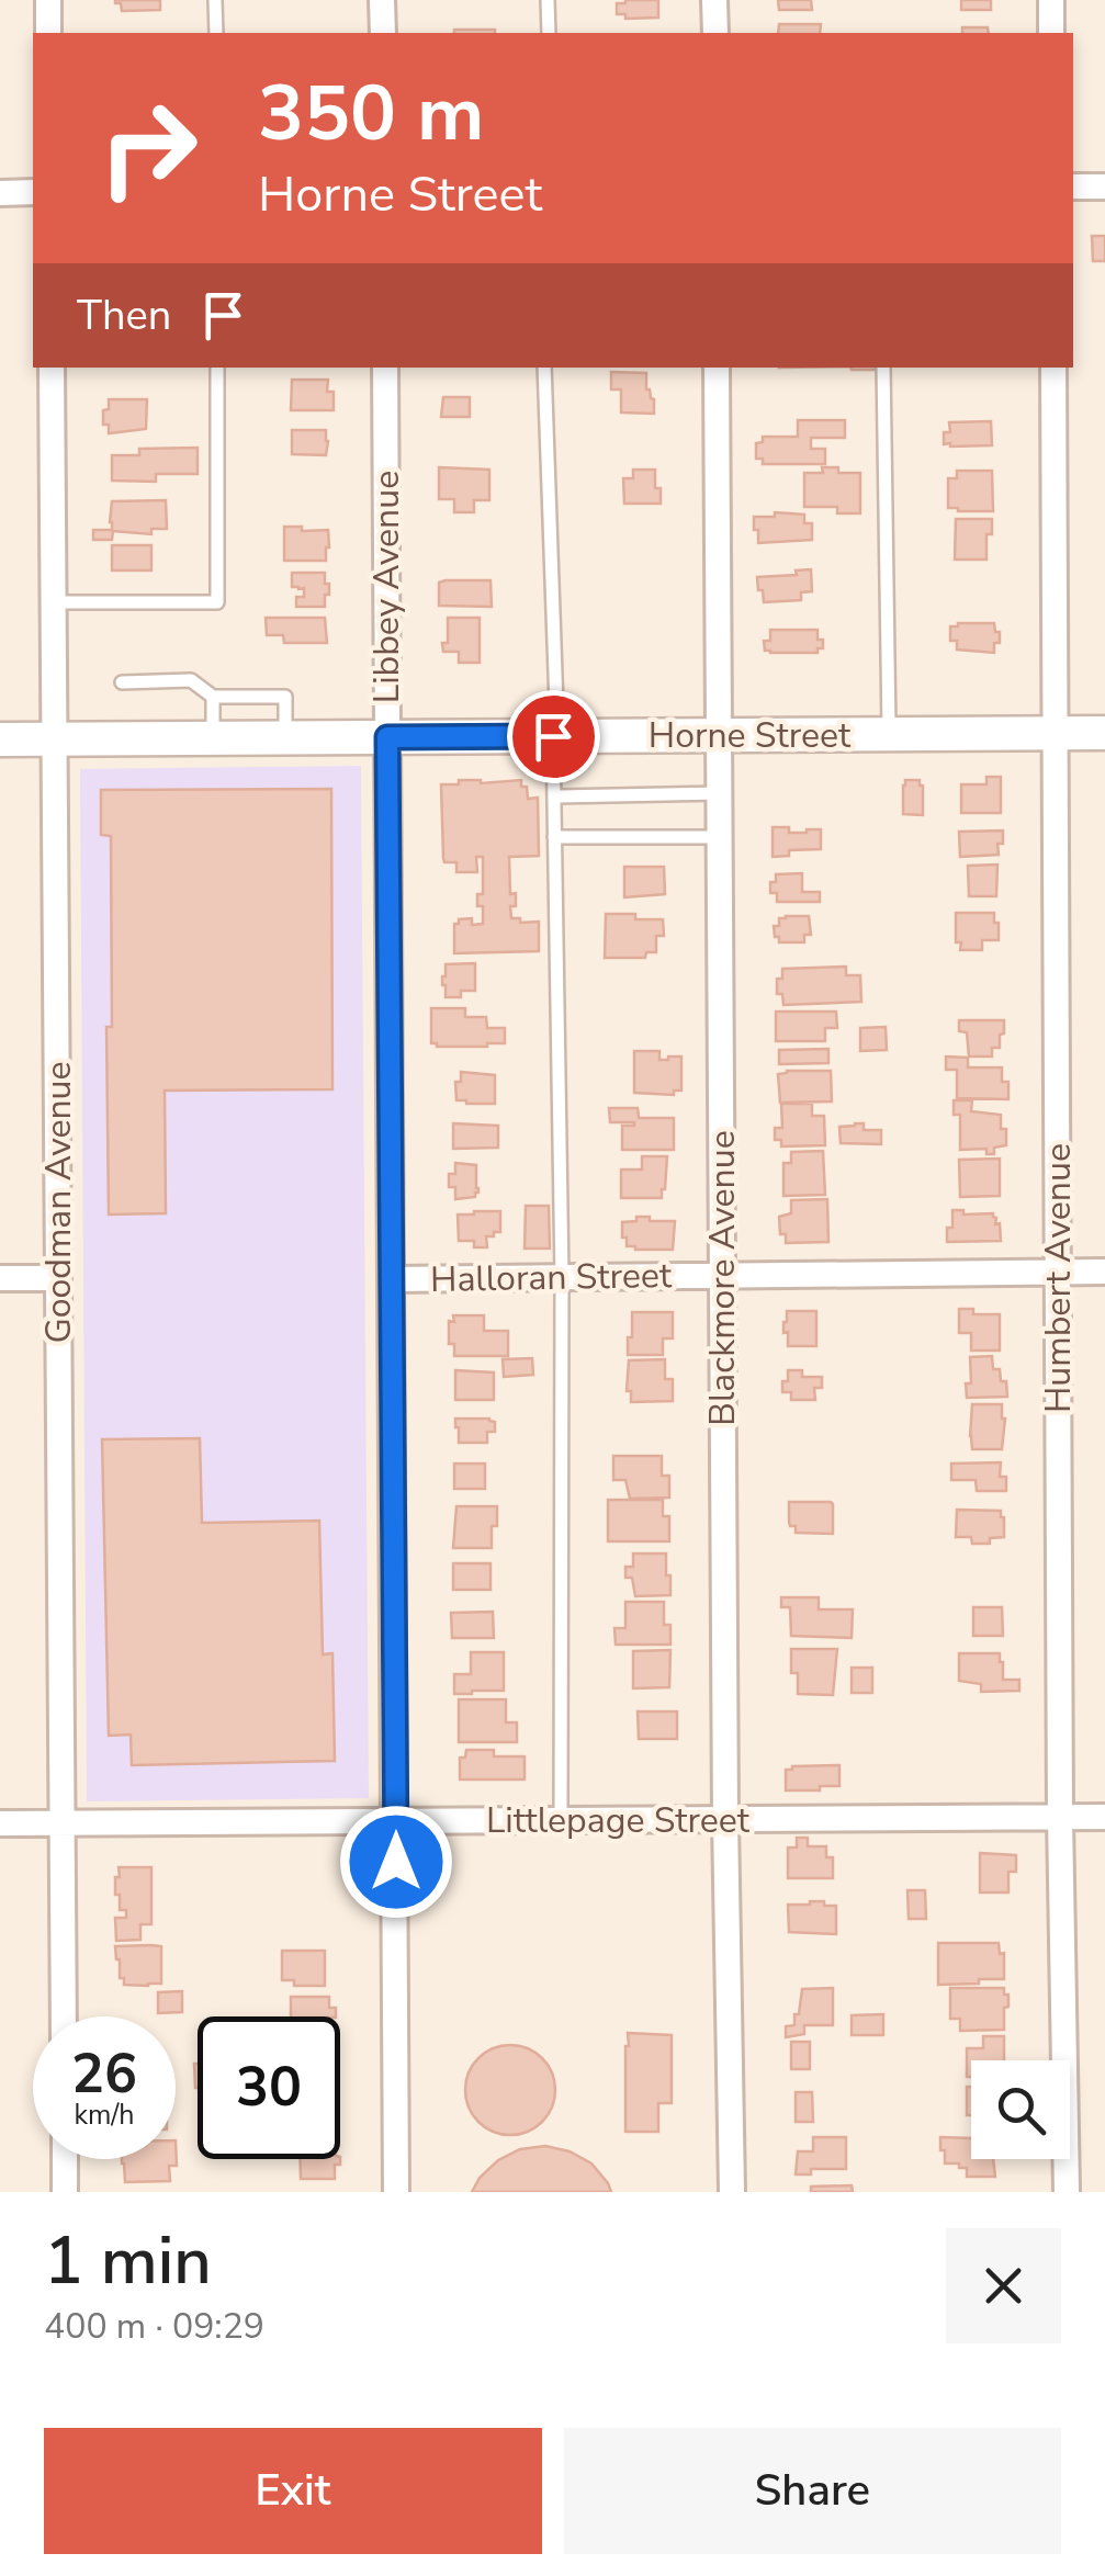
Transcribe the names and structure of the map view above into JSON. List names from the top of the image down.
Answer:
{
  "streets": {
    "street": [
      "Libbey Avenue",
      "Horne Street",
      "Goodman Avenue",
      "Halloran Street",
      "Blackmore Avenue",
      "Humbert Avenue",
      "Littlepage Street"
    ]
  },
  "crossings": [
    ["Libbey Avenue", "Horne Street"],
    ["Libbey Avenue", "Halloran Street"],
    ["Libbey Avenue", "Littlepage Street"],
    ["Horne Street", "Goodman Avenue"],
    ["Horne Street", "Blackmore Avenue"],
    ["Horne Street", "Humbert Avenue"],
    ["Goodman Avenue", "Littlepage Street"],
    ["Halloran Street", "Blackmore Avenue"],
    ["Halloran Street", "Humbert Avenue"],
    ["Blackmore Avenue", "Littlepage Street"],
    ["Humbert Avenue", "Littlepage Street"]
  ],
  "page": {
    "turn": ["350 m", "Horne Street"],
    "then": "Then",
    "speed": "26 km/h",
    "limit": "30",
    "heading": ["1 min", "400 m · 09:29"],
    "buttons": ["Exit", "Share"]
  }
}
